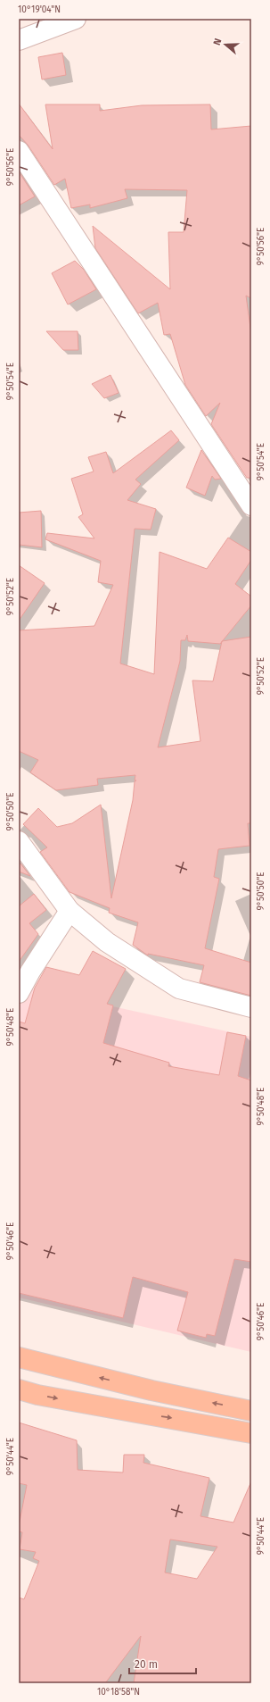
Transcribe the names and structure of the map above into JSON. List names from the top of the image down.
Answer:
{
  "scale_bar": "20 m",
  "north": "left",
  "coordinates": [
    "10°19'04\"N",
    "9°50'56\"E",
    "9°50'54\"E",
    "9°50'52\"E",
    "9°50'50\"E",
    "9°50'48\"E",
    "9°50'46\"E",
    "9°50'44\"E",
    "10°18'58\"N"
  ]
}
